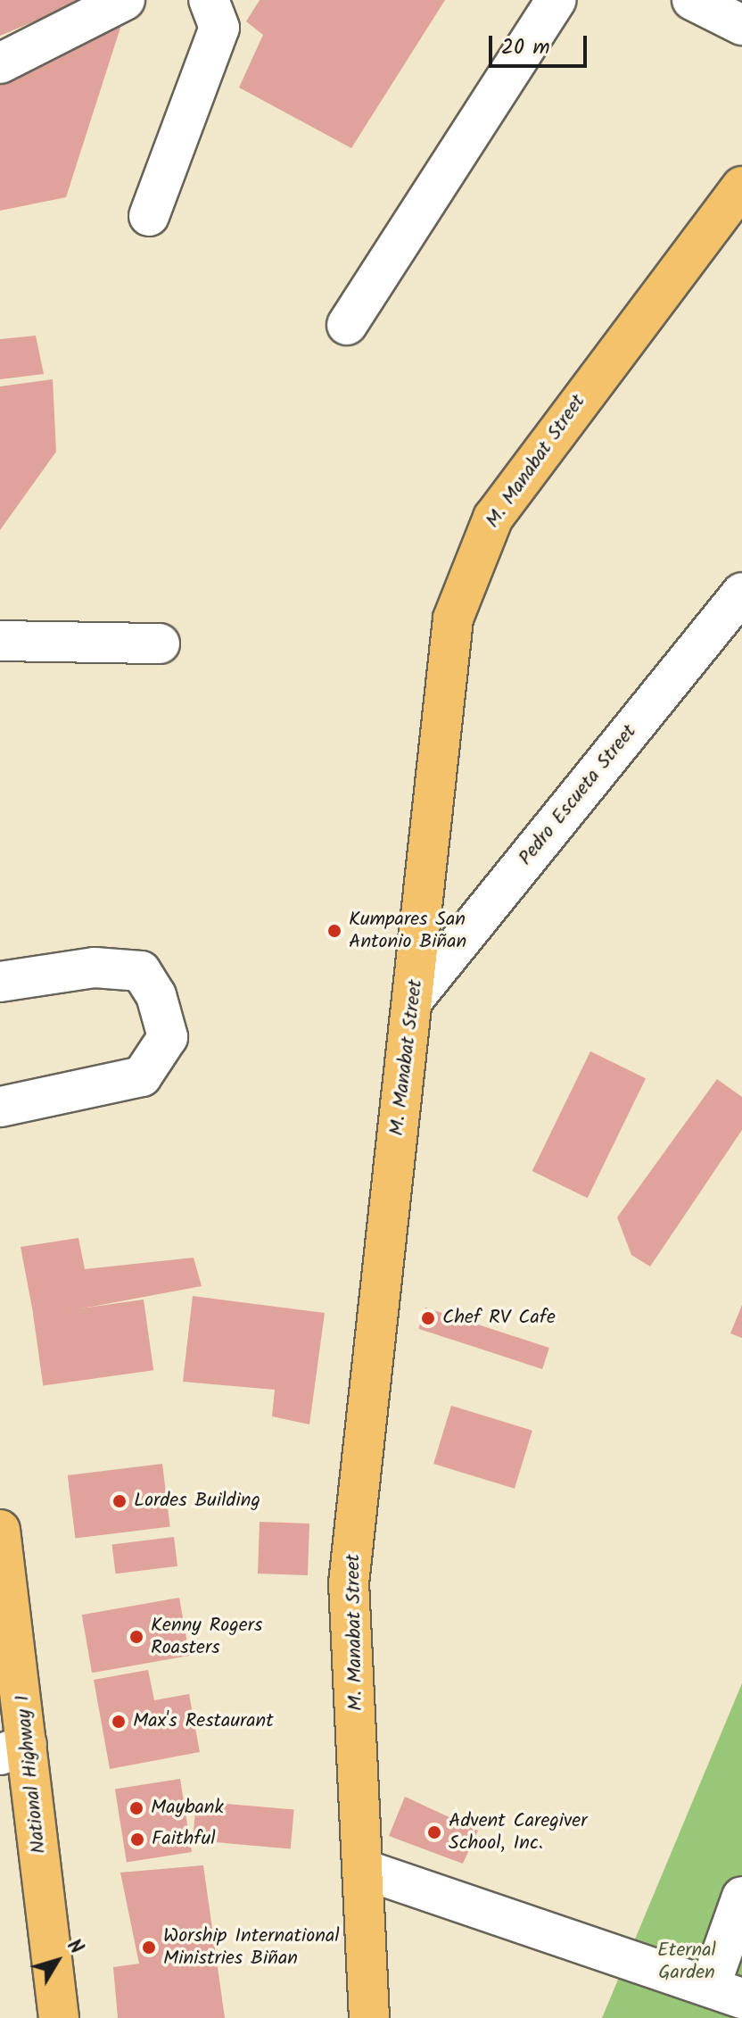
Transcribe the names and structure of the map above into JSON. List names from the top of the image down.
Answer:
{
  "streets": {
    "main road": ["M. Manabat Street", "National Highway 1"],
    "street": ["Pedro Escueta Street"]
  },
  "crossings": [
    ["M. Manabat Street", "Pedro Escueta Street"]
  ],
  "parks": ["Eternal Garden"],
  "places": [
    "Kumpares San Antonio Biñan",
    "Chef RV Cafe",
    "Lordes Building",
    "Kenny Rogers Roasters",
    "Max's Restaurant",
    "Maybank",
    "Advent Caregiver School, Inc.",
    "Faithful",
    "Worship International Ministries Biñan"
  ],
  "scale_bar": "20 m",
  "north": "top right"
}
